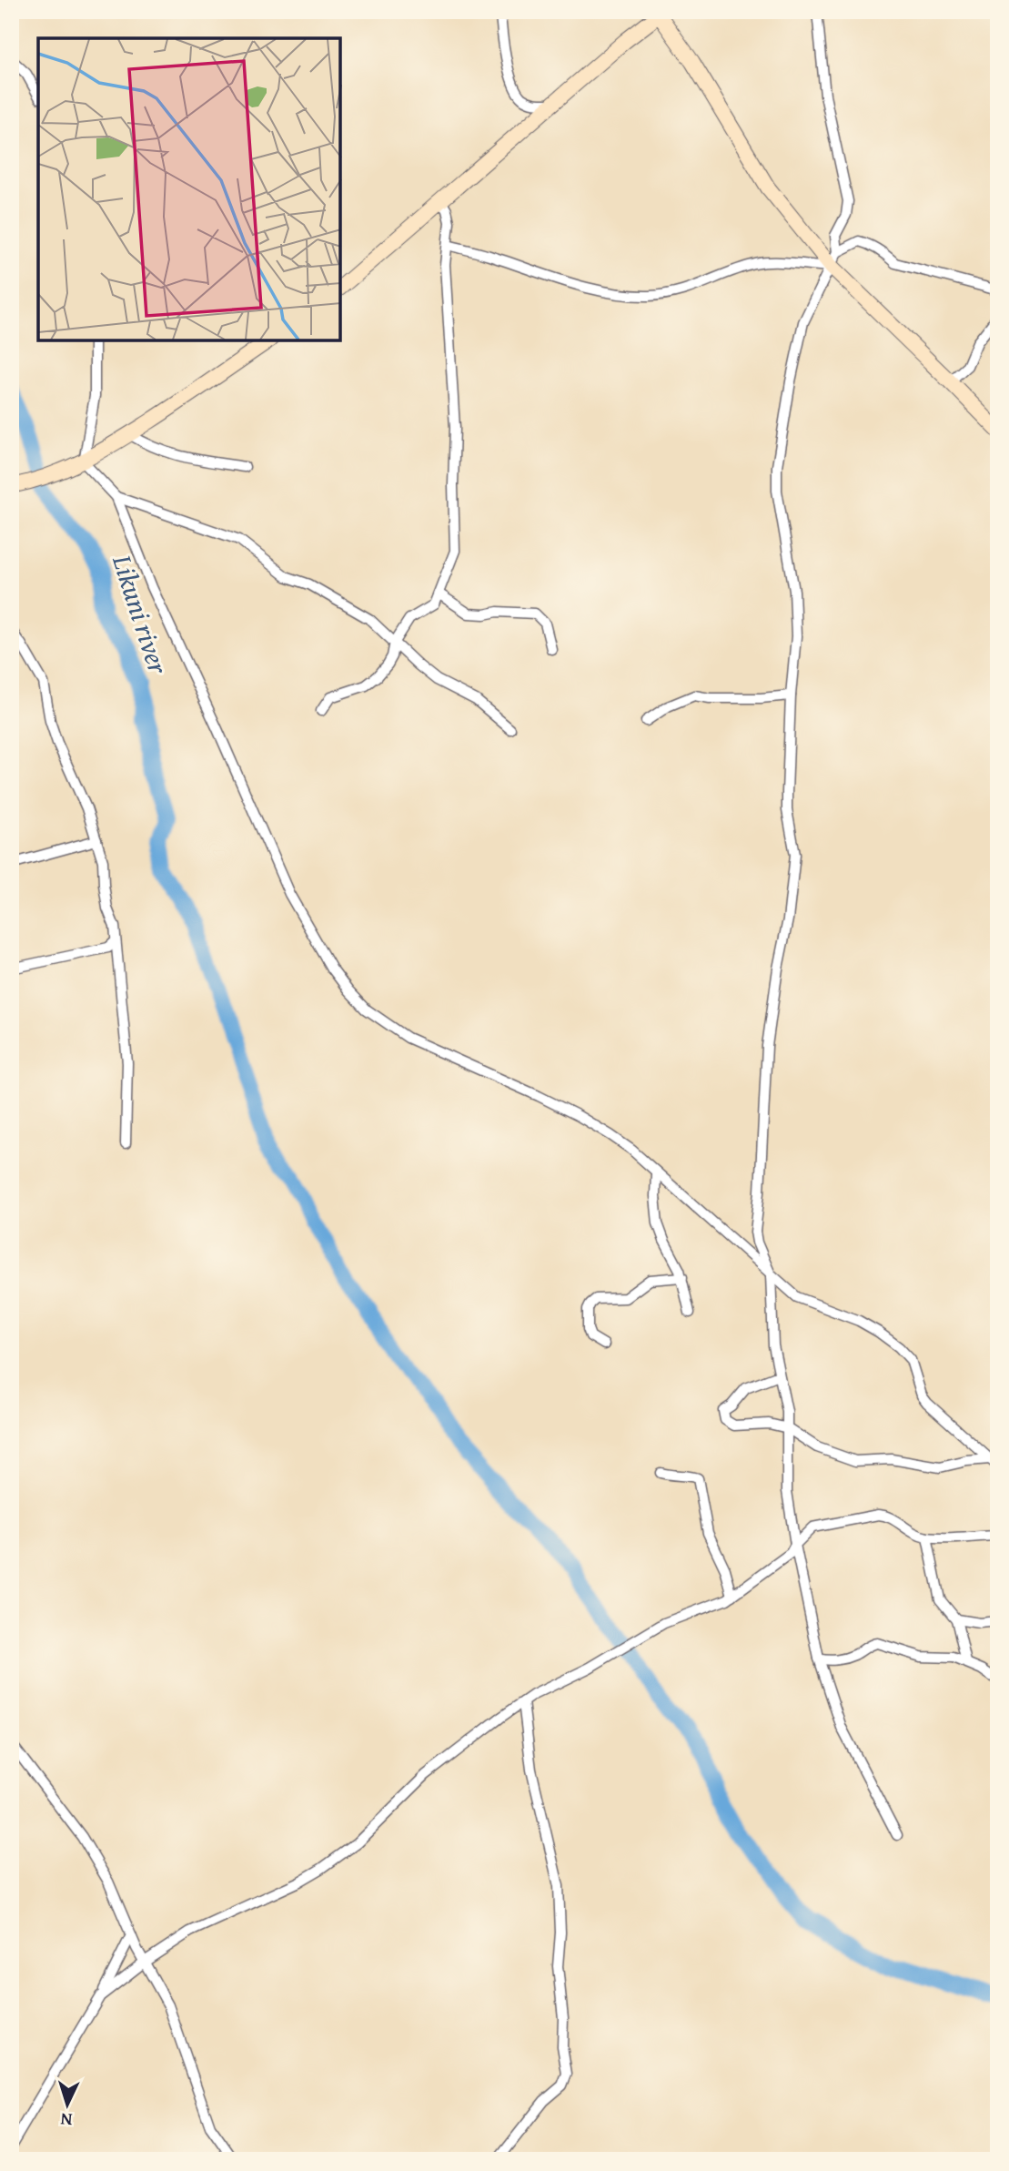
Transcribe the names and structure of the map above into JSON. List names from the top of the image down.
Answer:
{
  "water": ["Likuni river"],
  "north": "bottom"
}
